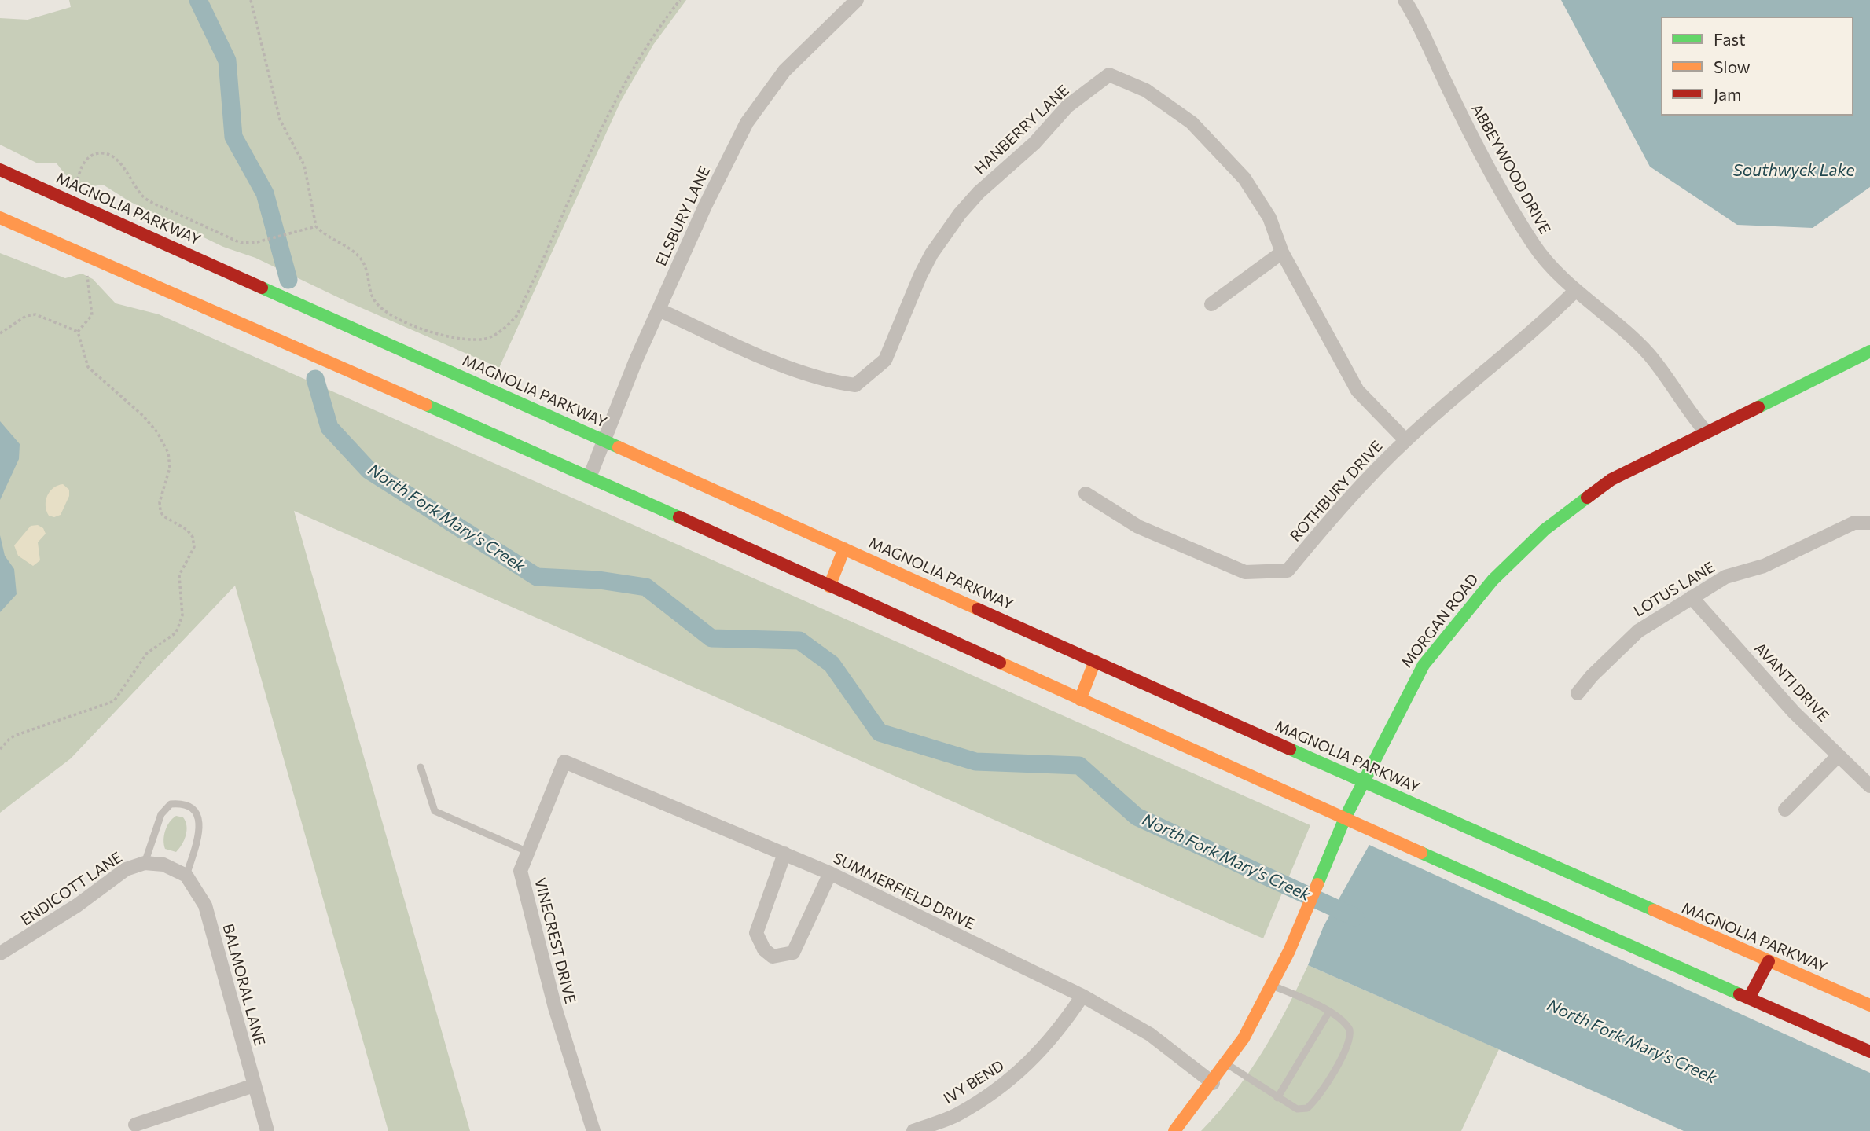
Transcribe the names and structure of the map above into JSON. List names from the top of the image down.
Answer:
{
  "streets": {
    "main road": ["MAGNOLIA PARKWAY", "MORGAN ROAD"],
    "street": [
      "HANBERRY LANE",
      "ABBEYWOOD DRIVE",
      "ELSBURY LANE",
      "ROTHBURY DRIVE",
      "LOTUS LANE",
      "AVANTI DRIVE",
      "ENDICOTT LANE",
      "SUMMERFIELD DRIVE",
      "VINECREST DRIVE",
      "BALMORAL LANE",
      "IVY BEND"
    ]
  },
  "crossings": [
    ["HANBERRY LANE", "ELSBURY LANE"],
    ["HANBERRY LANE", "ROTHBURY DRIVE"],
    ["ABBEYWOOD DRIVE", "ROTHBURY DRIVE"],
    ["ABBEYWOOD DRIVE", "MORGAN ROAD"],
    ["MAGNOLIA PARKWAY", "ELSBURY LANE"],
    ["MAGNOLIA PARKWAY", "MORGAN ROAD"],
    ["LOTUS LANE", "AVANTI DRIVE"],
    ["MORGAN ROAD", "SUMMERFIELD DRIVE"],
    ["ENDICOTT LANE", "BALMORAL LANE"],
    ["SUMMERFIELD DRIVE", "VINECREST DRIVE"],
    ["SUMMERFIELD DRIVE", "IVY BEND"]
  ],
  "water": ["Southwyck Lake", "North Fork Mary's Creek"],
  "legend": ["Fast", "Slow", "Jam"]
}
